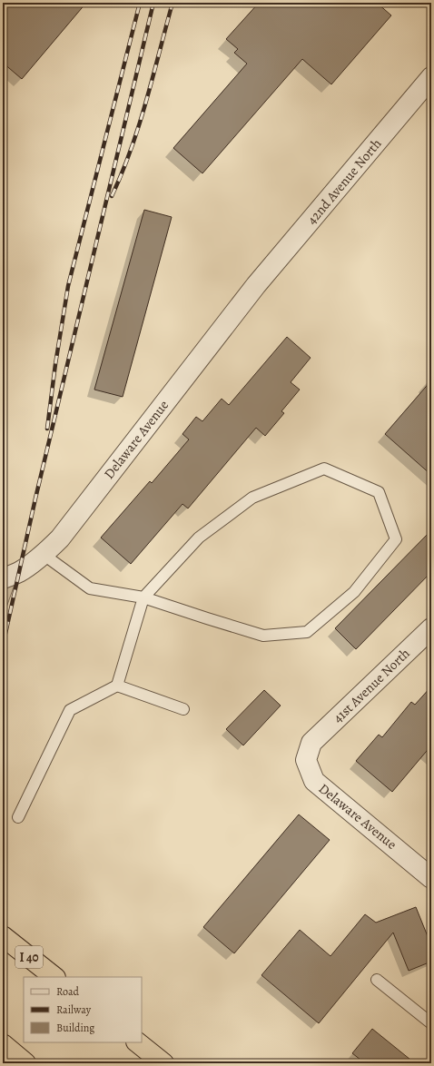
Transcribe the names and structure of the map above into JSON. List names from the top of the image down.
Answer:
{
  "streets": {
    "highway": ["I 40"],
    "street": ["42nd Avenue North", "Delaware Avenue", "41st Avenue North"]
  },
  "crossings": [
    ["42nd Avenue North", "Delaware Avenue"],
    ["Delaware Avenue", "41st Avenue North"]
  ],
  "legend": ["Road", "Railway", "Building"]
}
